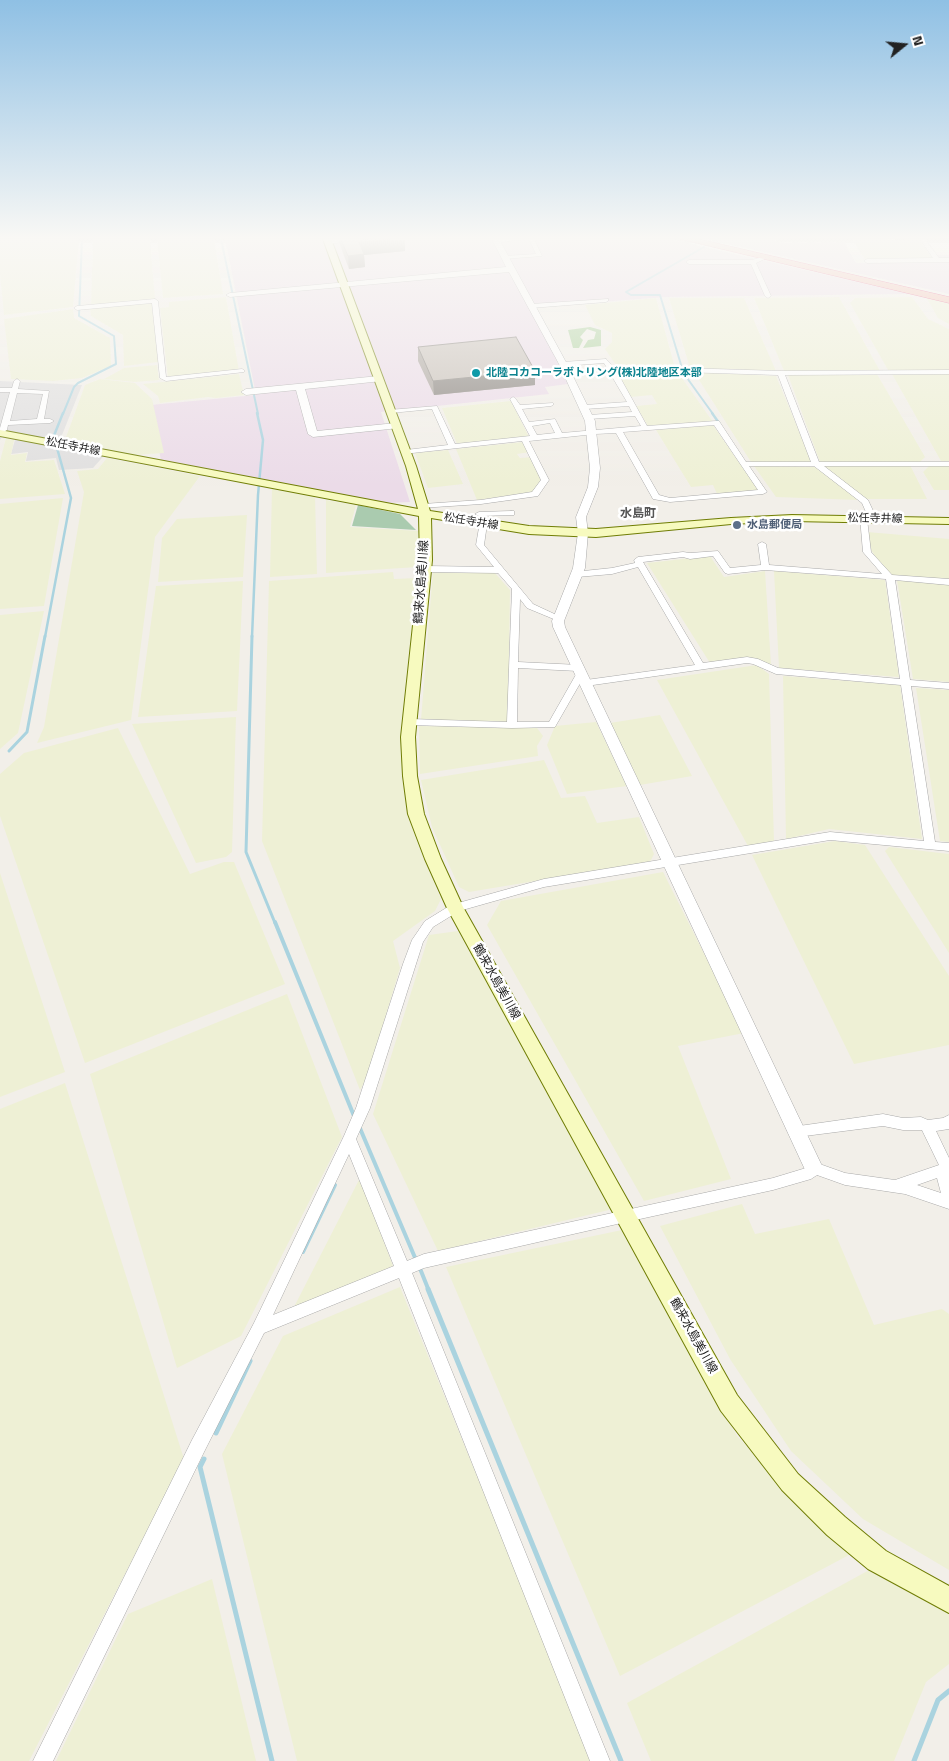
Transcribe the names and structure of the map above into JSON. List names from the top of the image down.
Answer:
{
  "streets": {
    "main road": ["松任寺井線", "鶴来水島美川線"]
  },
  "crossings": [
    ["松任寺井線", "鶴来水島美川線"]
  ],
  "districts": ["水島町"],
  "places": ["北陸コカコーラボトリング(株)北陸地区本部", "水島郵便局"],
  "north": "right"
}
